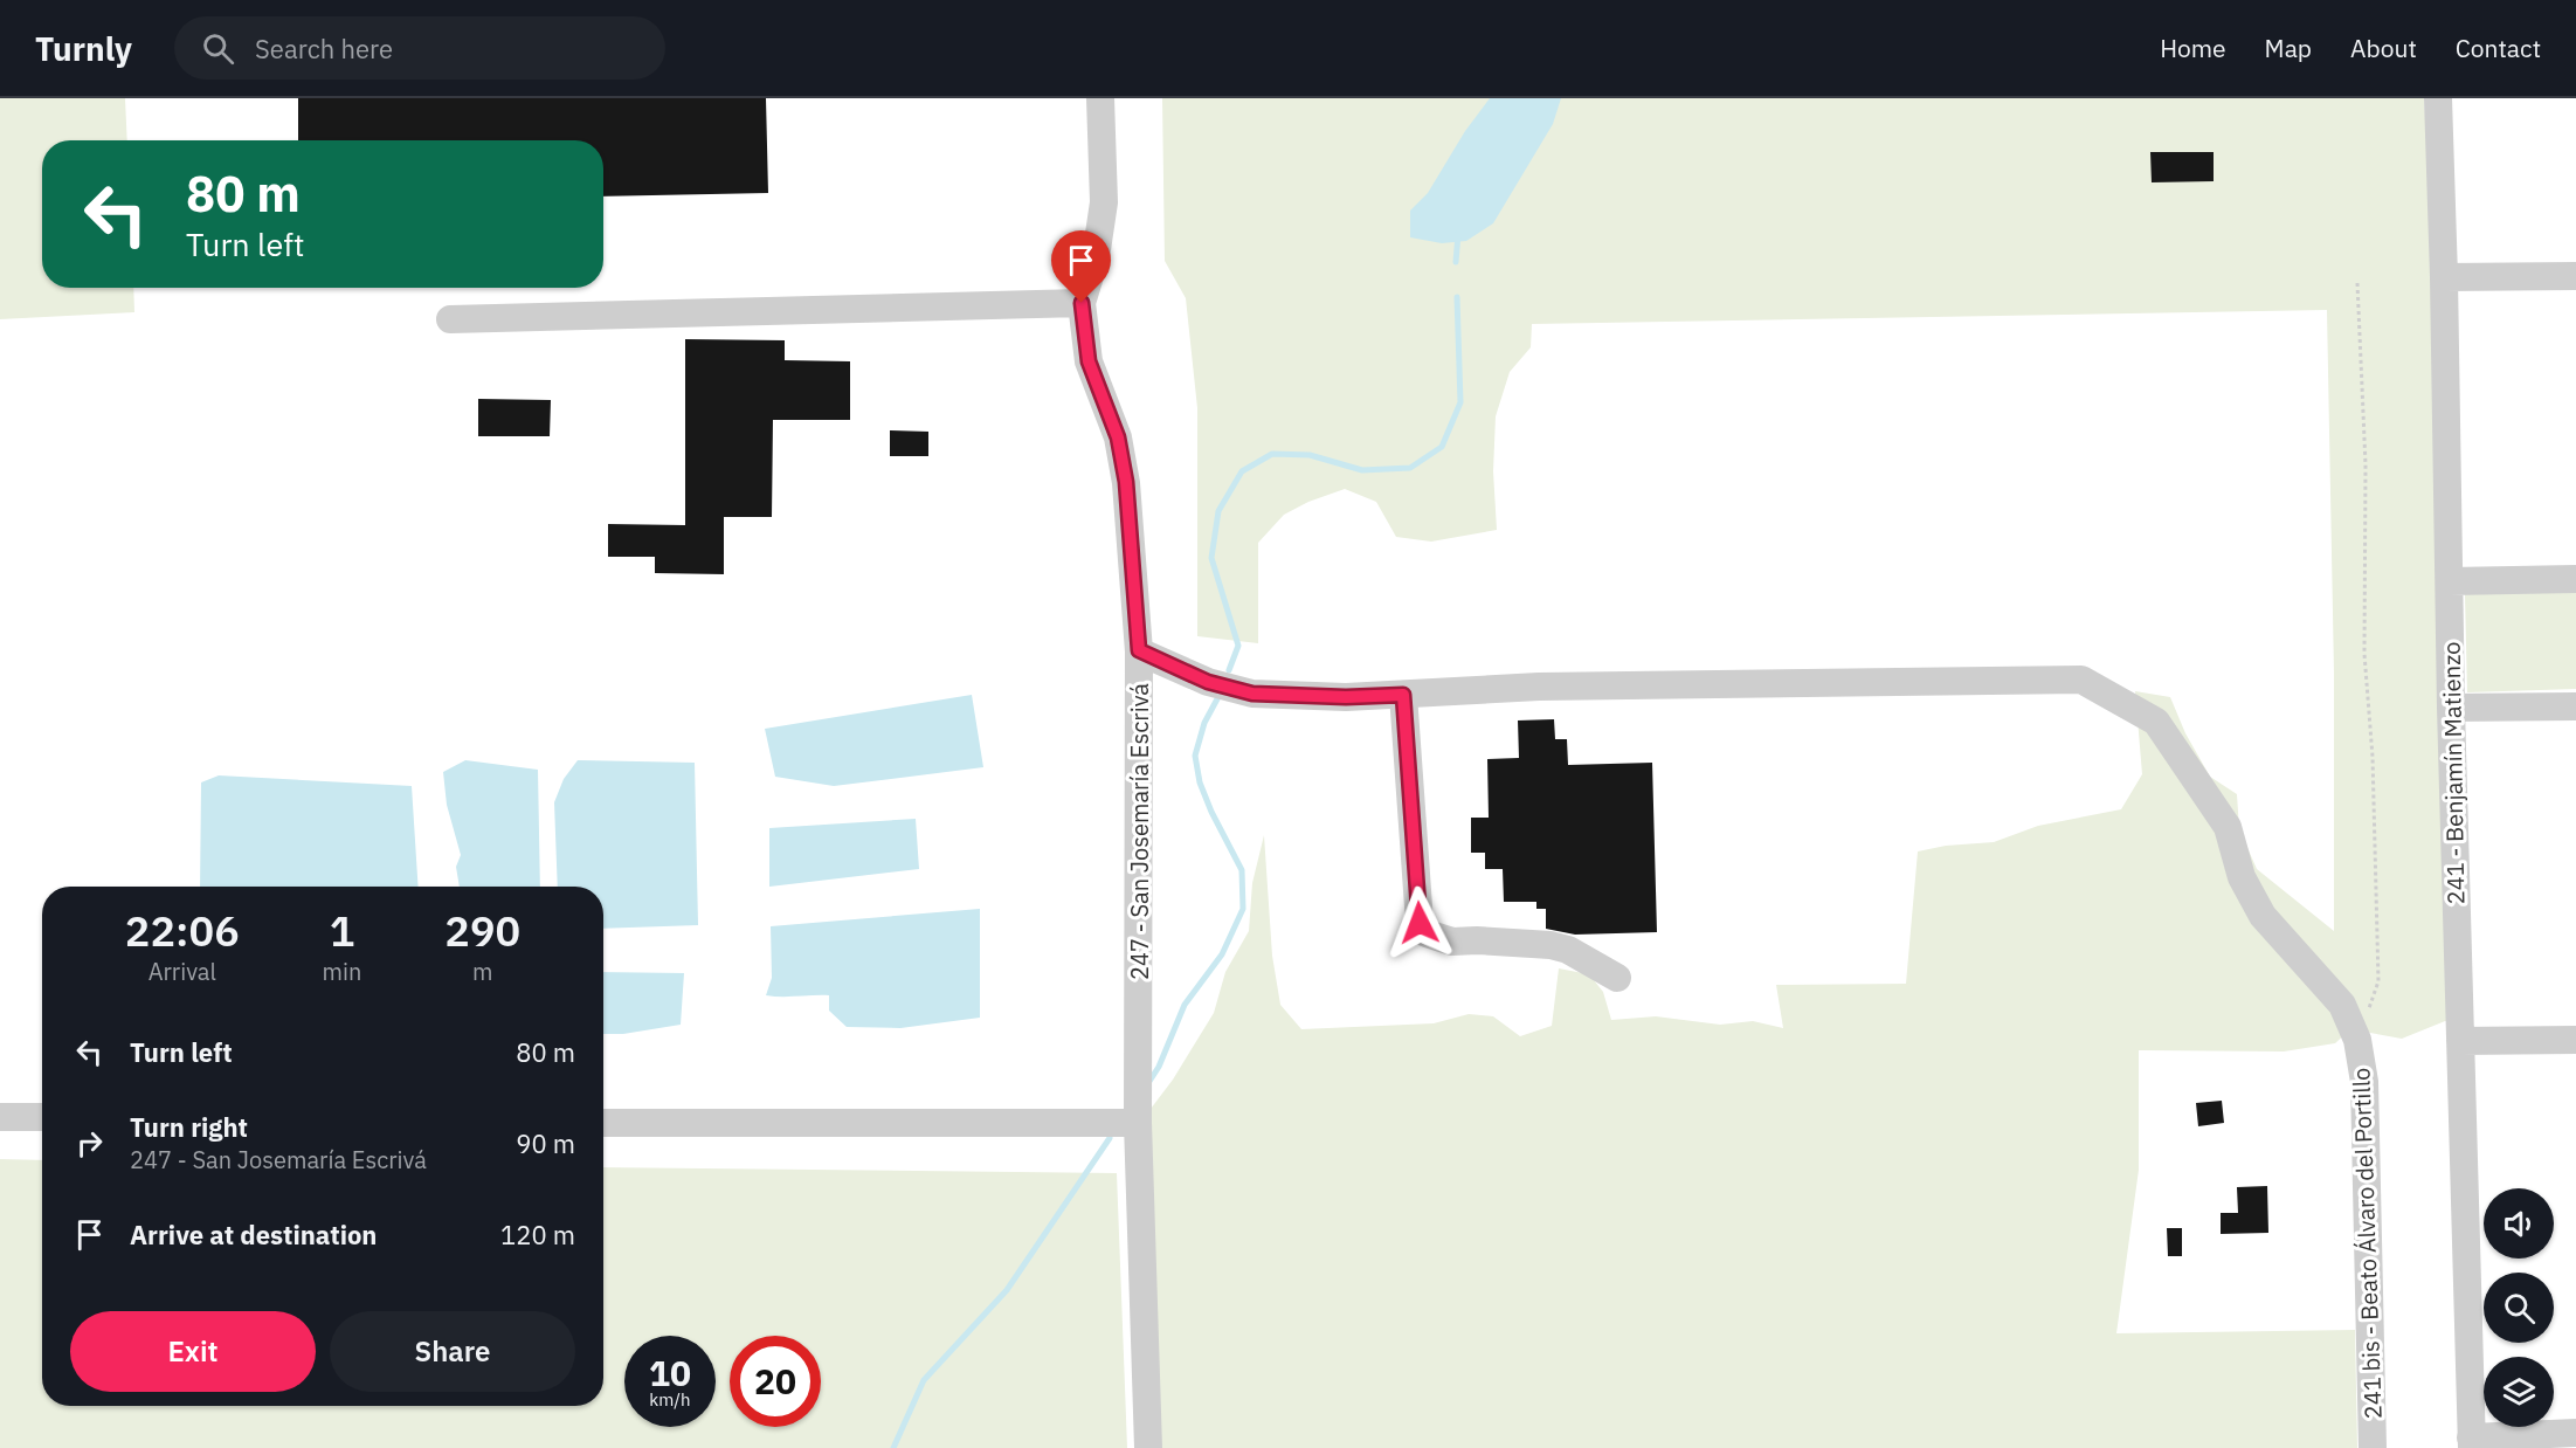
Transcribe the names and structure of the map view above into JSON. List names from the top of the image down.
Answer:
{
  "streets": {
    "street": ["241 - Benjamín Matienzo", "247 - San Josemaría Escrivá", "241 bis - Beato Álvaro del Portillo"]
  },
  "crossings": [
    ["247 - San Josemaría Escrivá", "241 bis - Beato Álvaro del Portillo"]
  ],
  "page": {
    "header": "Turnly",
    "search": "Search here",
    "nav": [
      "Home",
      "Map",
      "About",
      "Contact"
    ],
    "turn": ["80 m", "Turn left"],
    "eta": [
      "22:06",
      "Arrival",
      "1",
      "min",
      "290",
      "m"
    ],
    "list": [
      {
        "name": "Turn left",
        "value": "80 m"
      },
      {
        "name": "Turn right",
        "note": "247 - San Josemaría Escrivá",
        "value": "90 m"
      },
      {
        "name": "Arrive at destination",
        "value": "120 m"
      }
    ],
    "buttons": ["Exit", "Share"],
    "speed": "10 km/h",
    "limit": "20"
  }
}
